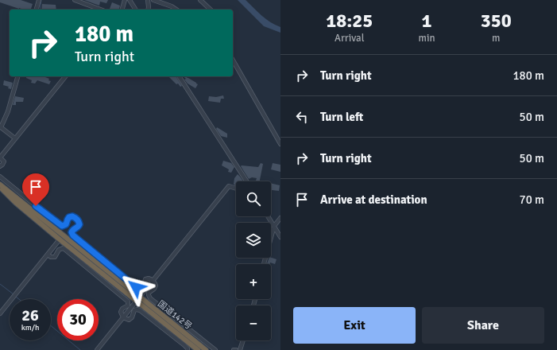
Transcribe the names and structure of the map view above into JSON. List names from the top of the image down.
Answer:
{
  "streets": {
    "highway": ["国道142号"]
  },
  "page": {
    "eta": [
      "18:25",
      "Arrival",
      "1",
      "min",
      "350",
      "m"
    ],
    "turn": ["180 m", "Turn right"],
    "list": [
      {
        "name": "Turn right",
        "value": "180 m"
      },
      {
        "name": "Turn left",
        "value": "50 m"
      },
      {
        "name": "Turn right",
        "value": "50 m"
      },
      {
        "name": "Arrive at destination",
        "value": "70 m"
      }
    ],
    "map_buttons": ["+", "−"],
    "speed": "26 km/h",
    "limit": "30",
    "buttons": ["Exit", "Share"]
  }
}
